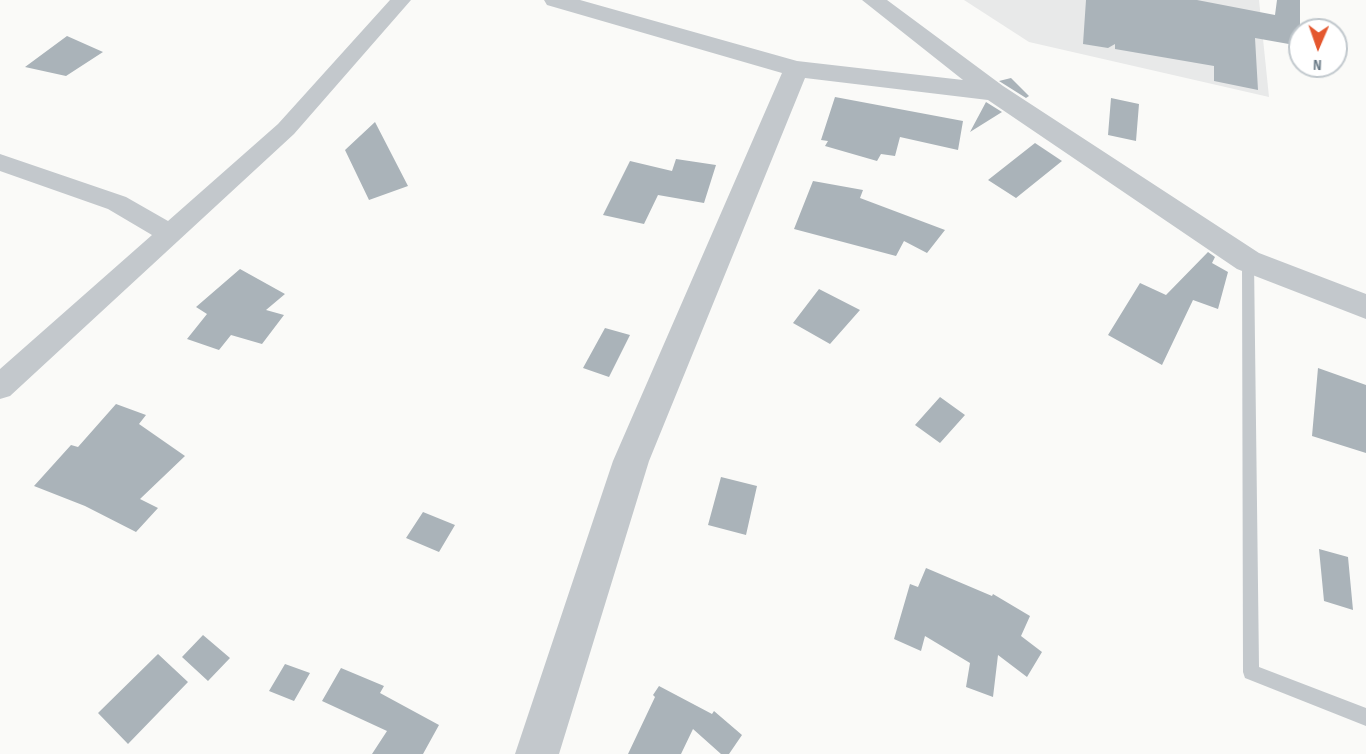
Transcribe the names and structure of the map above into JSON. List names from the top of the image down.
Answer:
{
  "north": "bottom"
}
